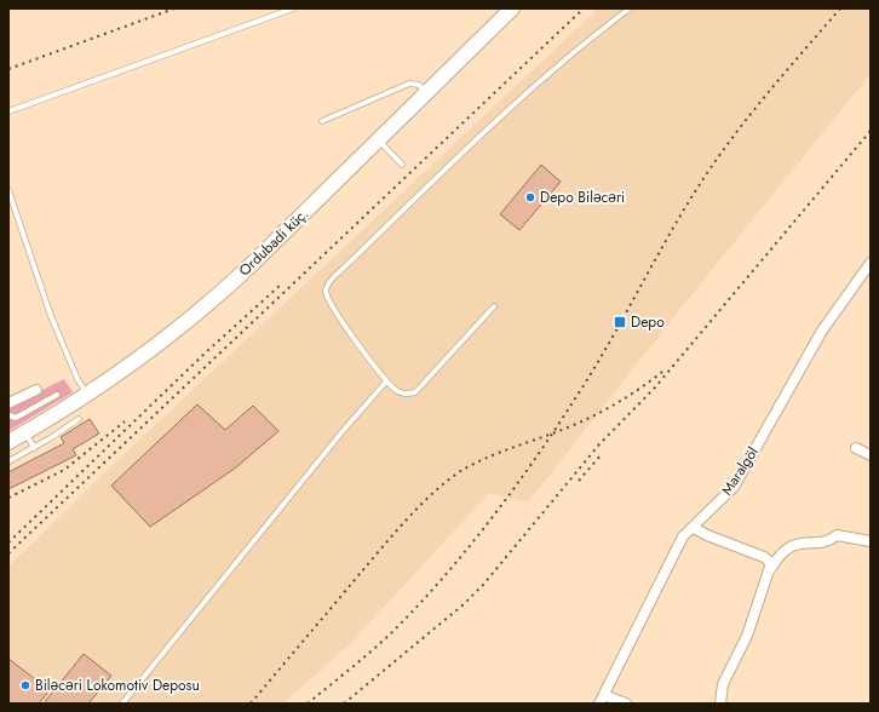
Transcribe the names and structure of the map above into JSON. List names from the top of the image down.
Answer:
{
  "streets": {
    "main road": ["Ordubadi küç."],
    "street": ["Maralgöl"]
  },
  "places": {
    "other": ["Depo Biləcəri", "Biləcəri Lokomotiv Deposu"],
    "transit": ["Depo"]
  }
}
